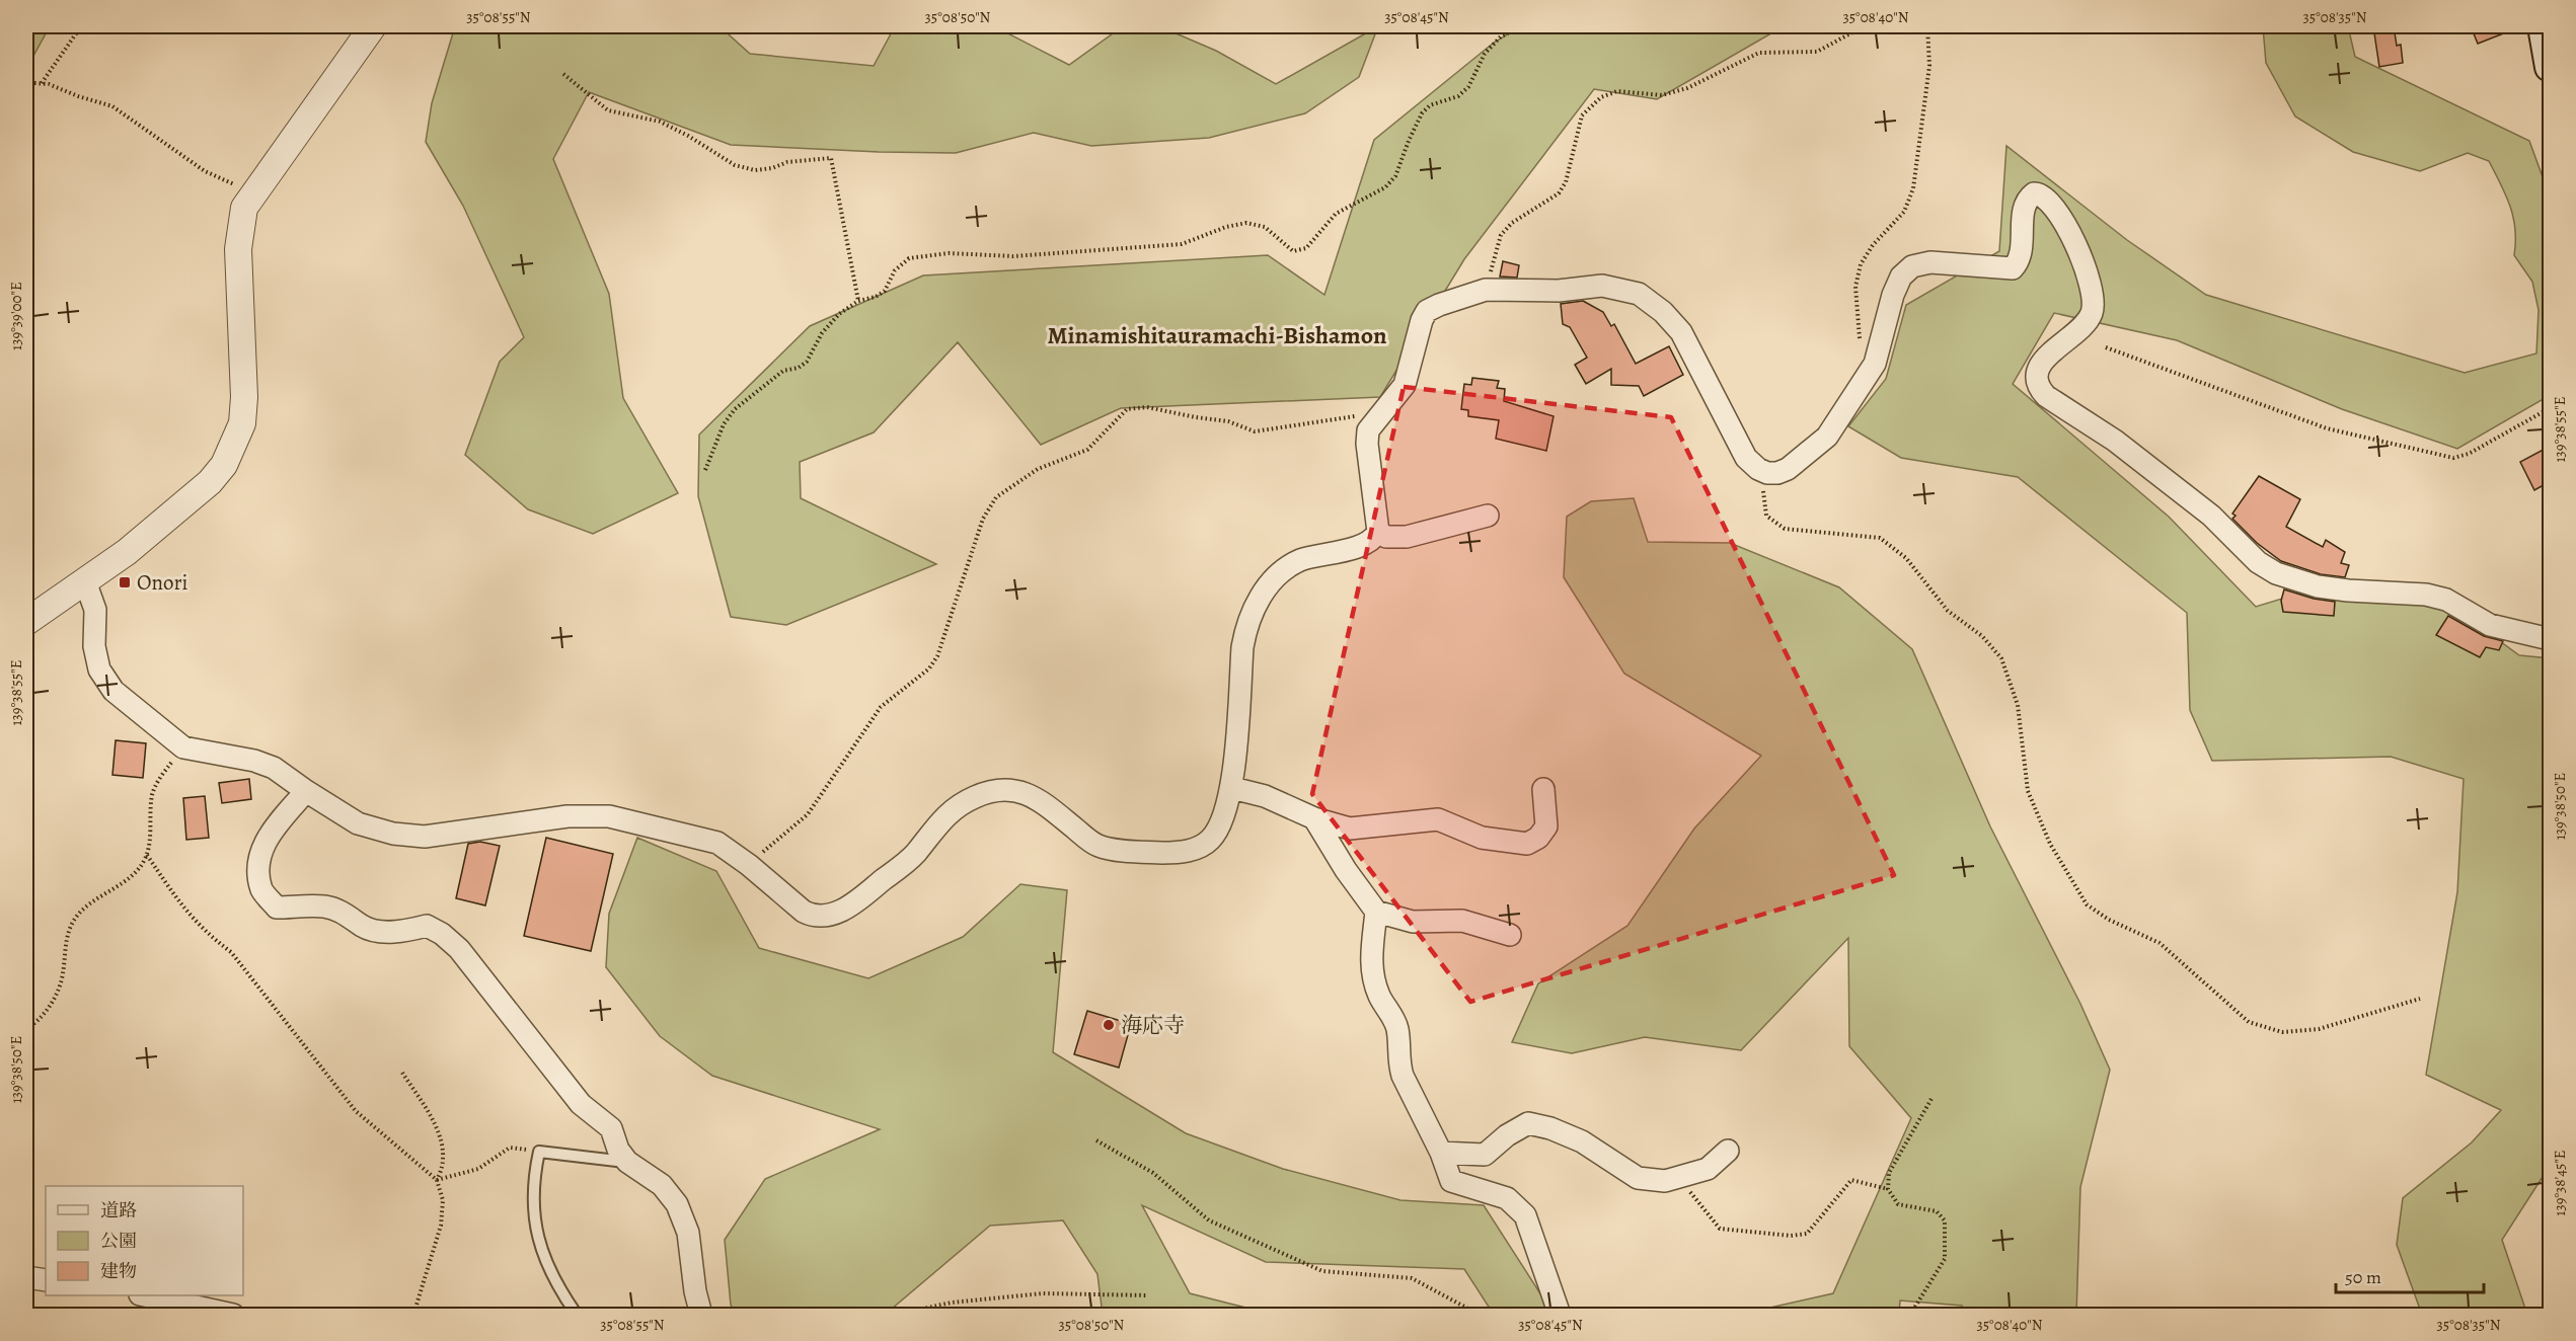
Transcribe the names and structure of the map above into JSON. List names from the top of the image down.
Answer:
{
  "districts": ["Minamishitauramachi-Bishamon"],
  "places": {
    "transit": ["Onori"],
    "other": ["海応寺"]
  },
  "legend": ["道路", "公園", "建物"],
  "scale_bar": "50 m",
  "coordinates": [
    "35°08'55\"N",
    "35°08'50\"N",
    "35°08'45\"N",
    "35°08'40\"N",
    "35°08'35\"N",
    "139°39'00\"E",
    "139°38'55\"E",
    "139°38'50\"E",
    "139°38'45\"E"
  ]
}
